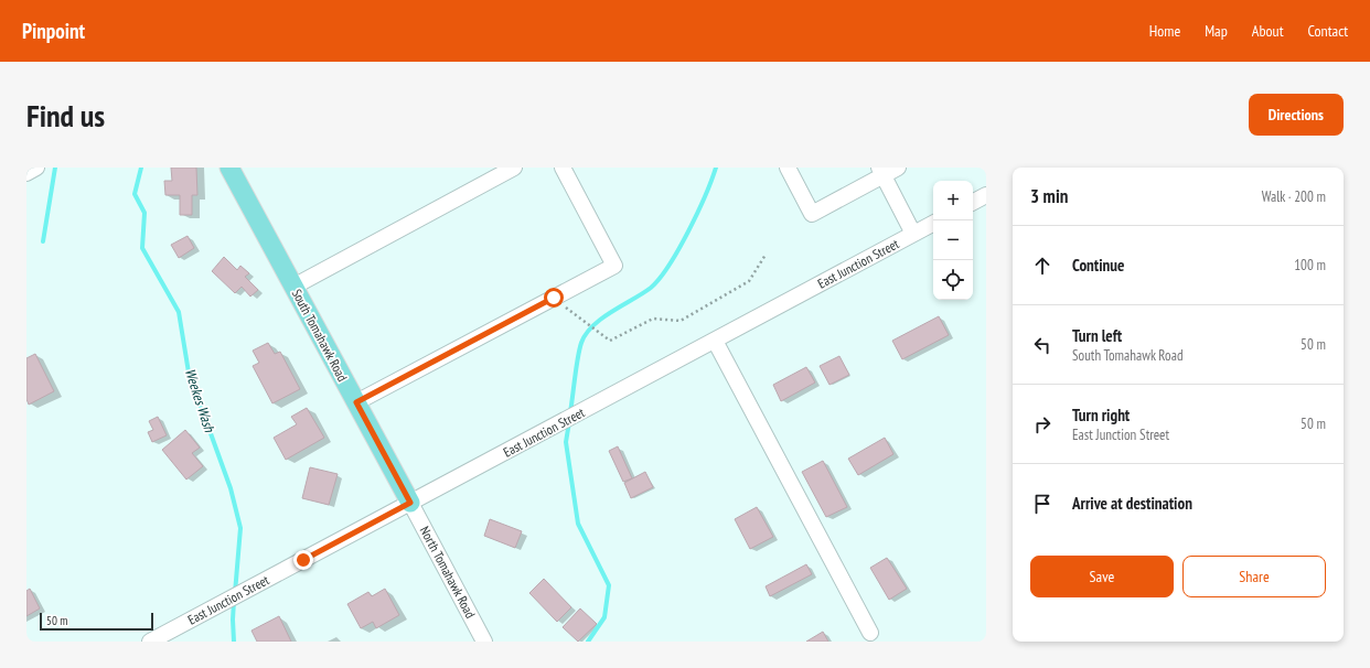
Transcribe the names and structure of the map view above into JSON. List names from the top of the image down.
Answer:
{
  "streets": {
    "main road": ["South Tomahawk Road"],
    "street": ["East Junction Street", "North Tomahawk Road"]
  },
  "crossings": [
    ["East Junction Street", "South Tomahawk Road"],
    ["East Junction Street", "North Tomahawk Road"],
    ["South Tomahawk Road", "North Tomahawk Road"]
  ],
  "water": ["Weekes Wash"],
  "scale_bar": "50 m",
  "page": {
    "header": "Pinpoint",
    "nav": [
      "Home",
      "Map",
      "About",
      "Contact"
    ],
    "buttons": [
      "Directions",
      ["Save", "Share"]
    ],
    "title": "Find us",
    "heading": ["3 min", "Walk · 200 m"],
    "map_buttons": ["+", "−"],
    "list": [
      ["Continue", "100 m"],
      ["Turn left", "South Tomahawk Road", "50 m"],
      ["Turn right", "East Junction Street", "50 m"],
      "Arrive at destination"
    ],
    "scale": "50 m"
  }
}
